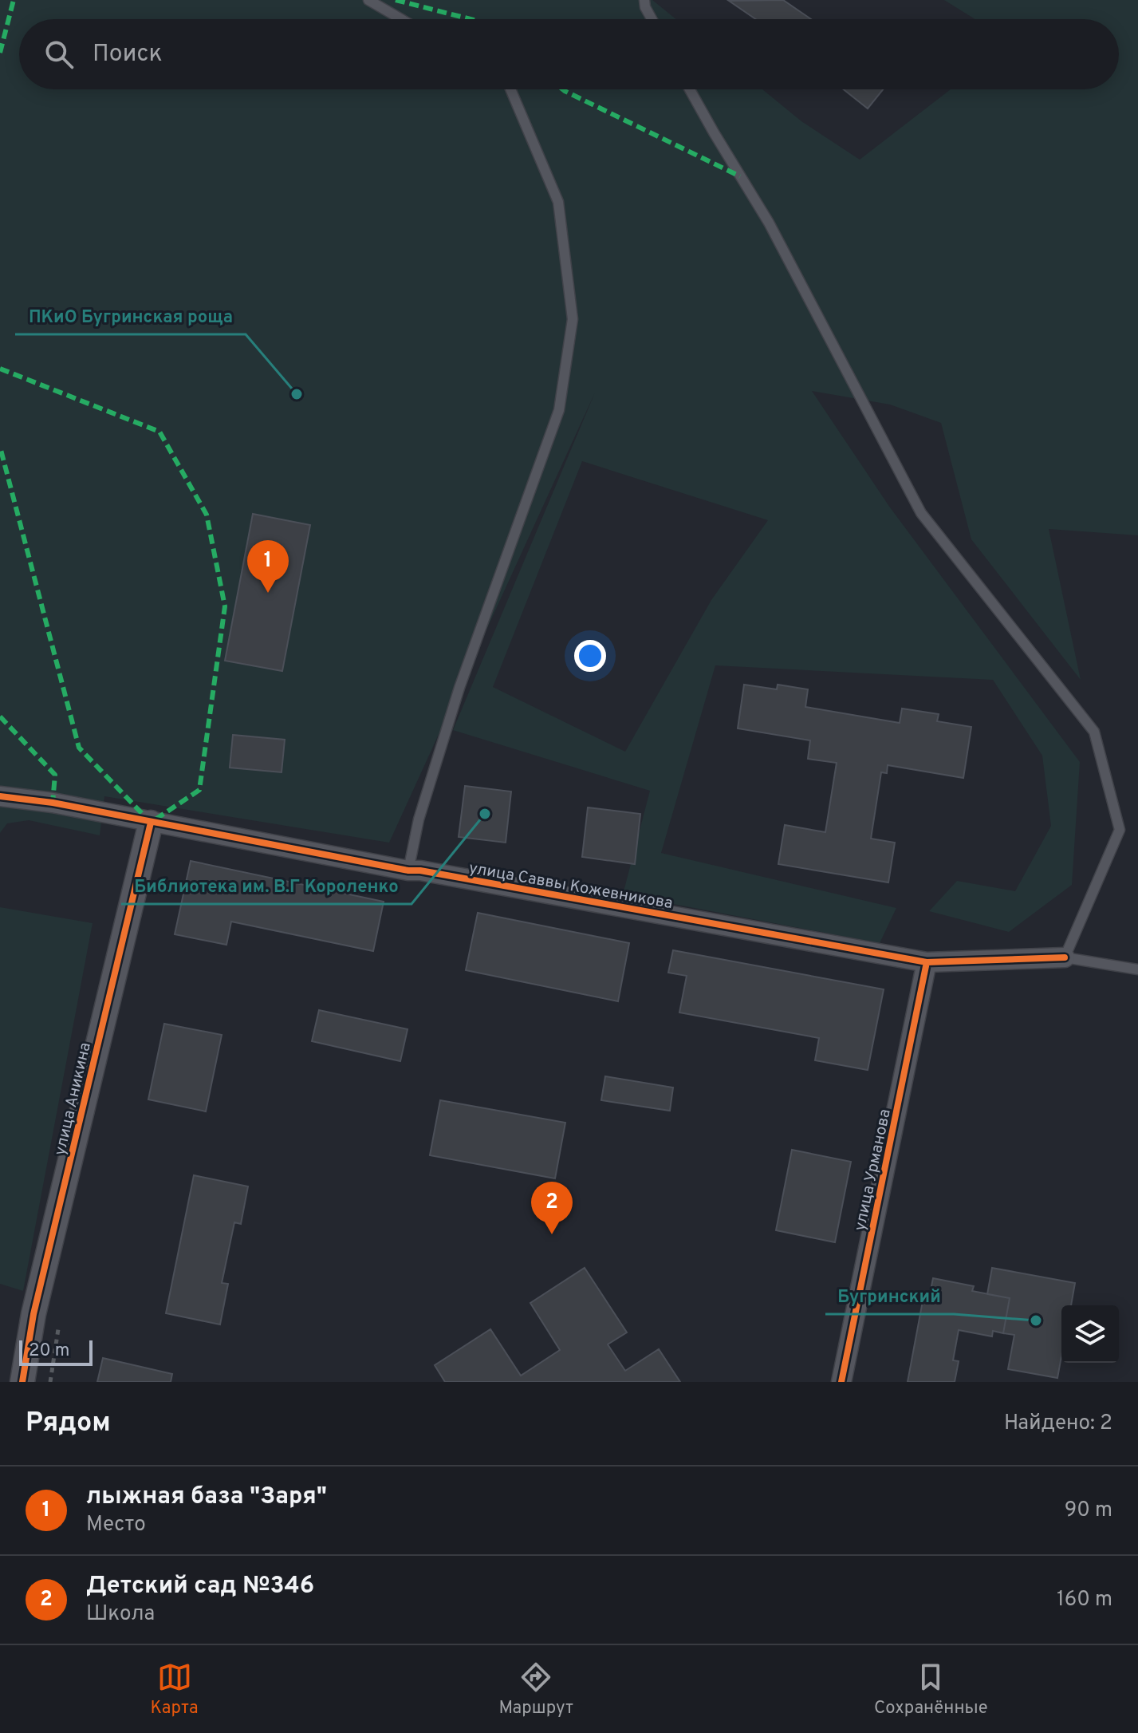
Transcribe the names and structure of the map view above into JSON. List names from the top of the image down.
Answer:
{
  "streets": {
    "street": ["улица Саввы Кожевникова", "улица Аникина", "улица Урманова"]
  },
  "crossings": [
    ["улица Саввы Кожевникова", "улица Аникина"],
    ["улица Саввы Кожевникова", "улица Урманова"]
  ],
  "places": ["ПКиО Бугринская роща", "Библиотека им. В.Г Короленко", "Бугринский"],
  "scale_bar": "20 m",
  "page": {
    "search": "Поиск",
    "pins": ["1", "2"],
    "scale": "20 m",
    "heading": ["Рядом", "Найдено: 2"],
    "list": [
      {
        "mark": "1",
        "name": "лыжная база \"Заря\"",
        "note": "Место",
        "value": "90 m"
      },
      {
        "mark": "2",
        "name": "Детский сад №346",
        "note": "Школа",
        "value": "160 m"
      }
    ],
    "nav": ["Карта", "Маршрут", "Сохранённые"]
  }
}
